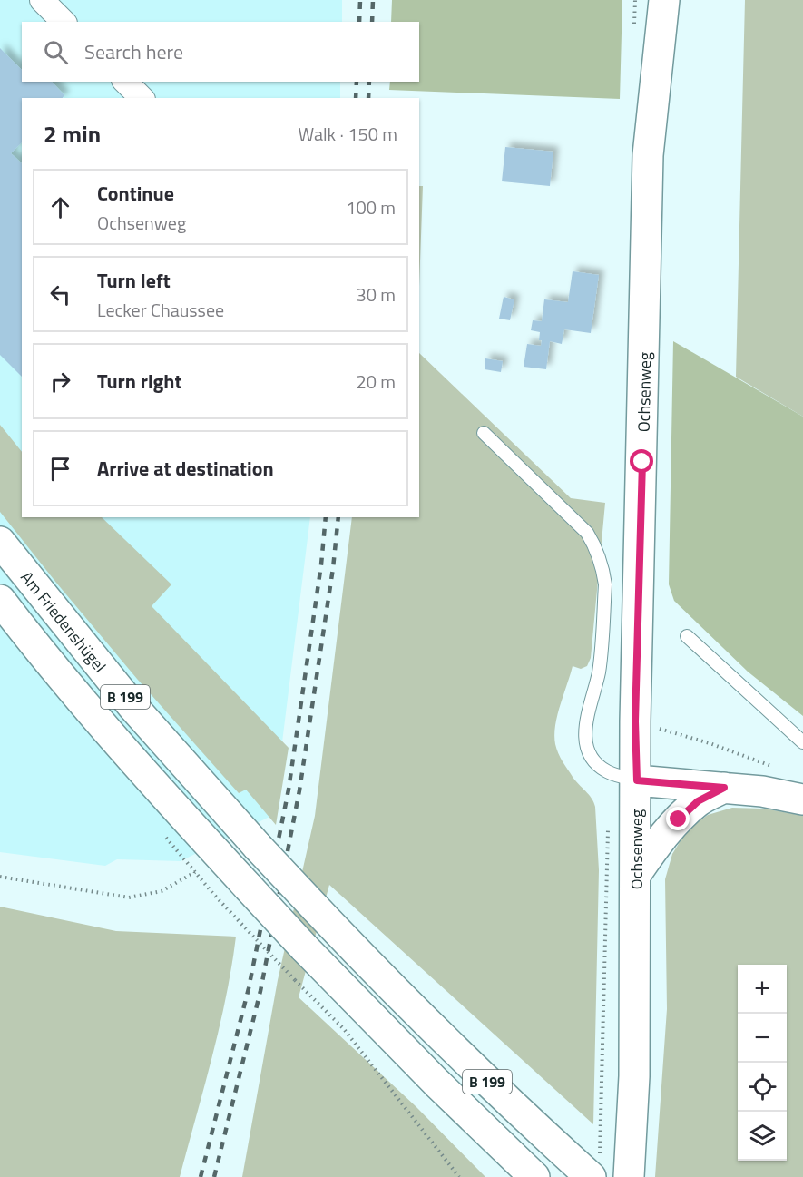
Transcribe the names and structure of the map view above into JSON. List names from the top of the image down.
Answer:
{
  "streets": {
    "main road": ["Ochsenweg", "Am Friedenshügel", "B 199"]
  },
  "page": {
    "search": "Search here",
    "heading": ["2 min", "Walk · 150 m"],
    "list": [
      ["Continue", "Ochsenweg", "100 m"],
      ["Turn left", "Lecker Chaussee", "30 m"],
      ["Turn right", "20 m"],
      "Arrive at destination"
    ],
    "map_buttons": ["+", "−"]
  }
}
